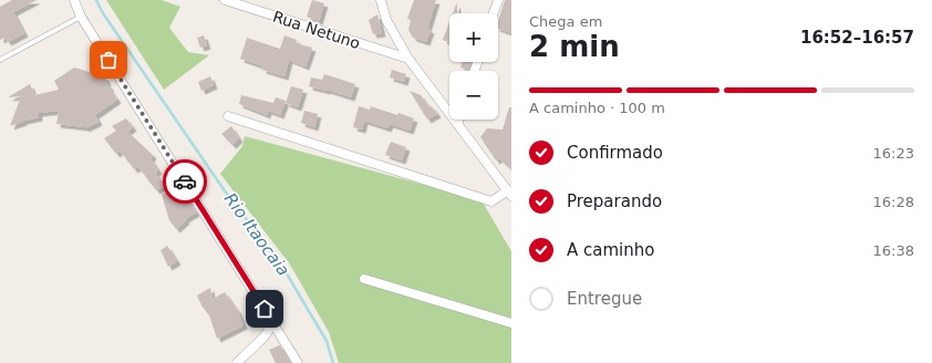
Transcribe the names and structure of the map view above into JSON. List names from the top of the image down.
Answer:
{
  "streets": {
    "street": ["Rua Netuno"]
  },
  "water": ["Rio Itaocaia"],
  "page": {
    "heading": ["2 min", "Chega em", "16:52–16:57"],
    "map_buttons": ["+", "−"],
    "bar": "A caminho · 100 m",
    "list": [
      ["Confirmado", "16:23"],
      ["Preparando", "16:28"],
      ["A caminho", "16:38"],
      "Entregue"
    ]
  }
}
